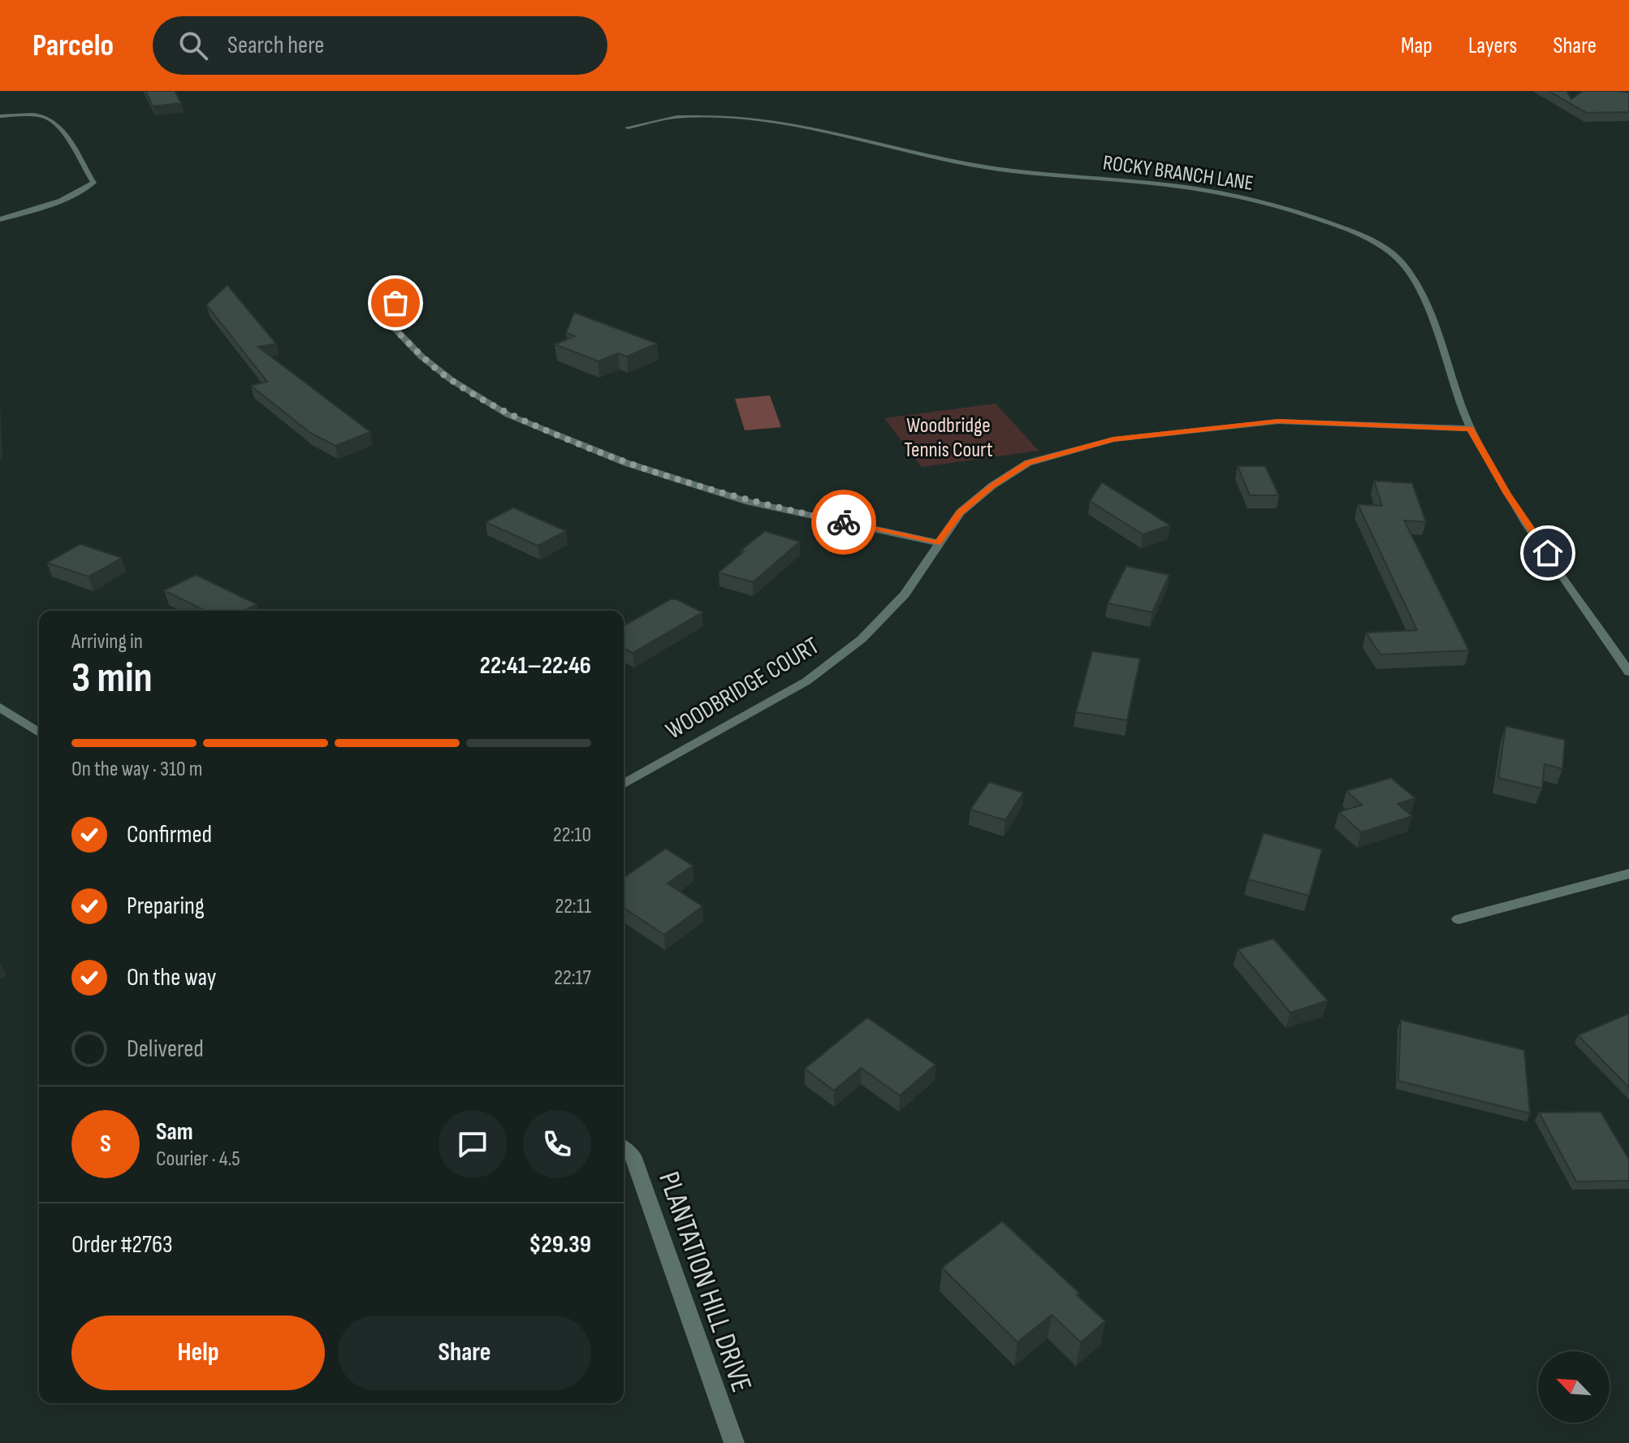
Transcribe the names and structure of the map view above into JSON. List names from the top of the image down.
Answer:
{
  "streets": {
    "street": ["ROCKY BRANCH LANE", "WOODBRIDGE COURT", "PLANTATION HILL DRIVE"]
  },
  "crossings": [
    ["ROCKY BRANCH LANE", "WOODBRIDGE COURT"]
  ],
  "parks": ["Woodbridge Tennis Court"],
  "north": "top left",
  "page": {
    "header": "Parcelo",
    "search": "Search here",
    "nav": ["Map", "Layers", "Share"],
    "heading": ["3 min", "Arriving in", "22:41–22:46"],
    "panel": [
      "Sam",
      "Courier · 4.5",
      "Order #2763",
      "$29.39"
    ],
    "bar": "On the way · 310 m",
    "list": [
      ["Confirmed", "22:10"],
      ["Preparing", "22:11"],
      ["On the way", "22:17"],
      "Delivered"
    ],
    "round": "S",
    "buttons": ["Help", "Share"]
  }
}
